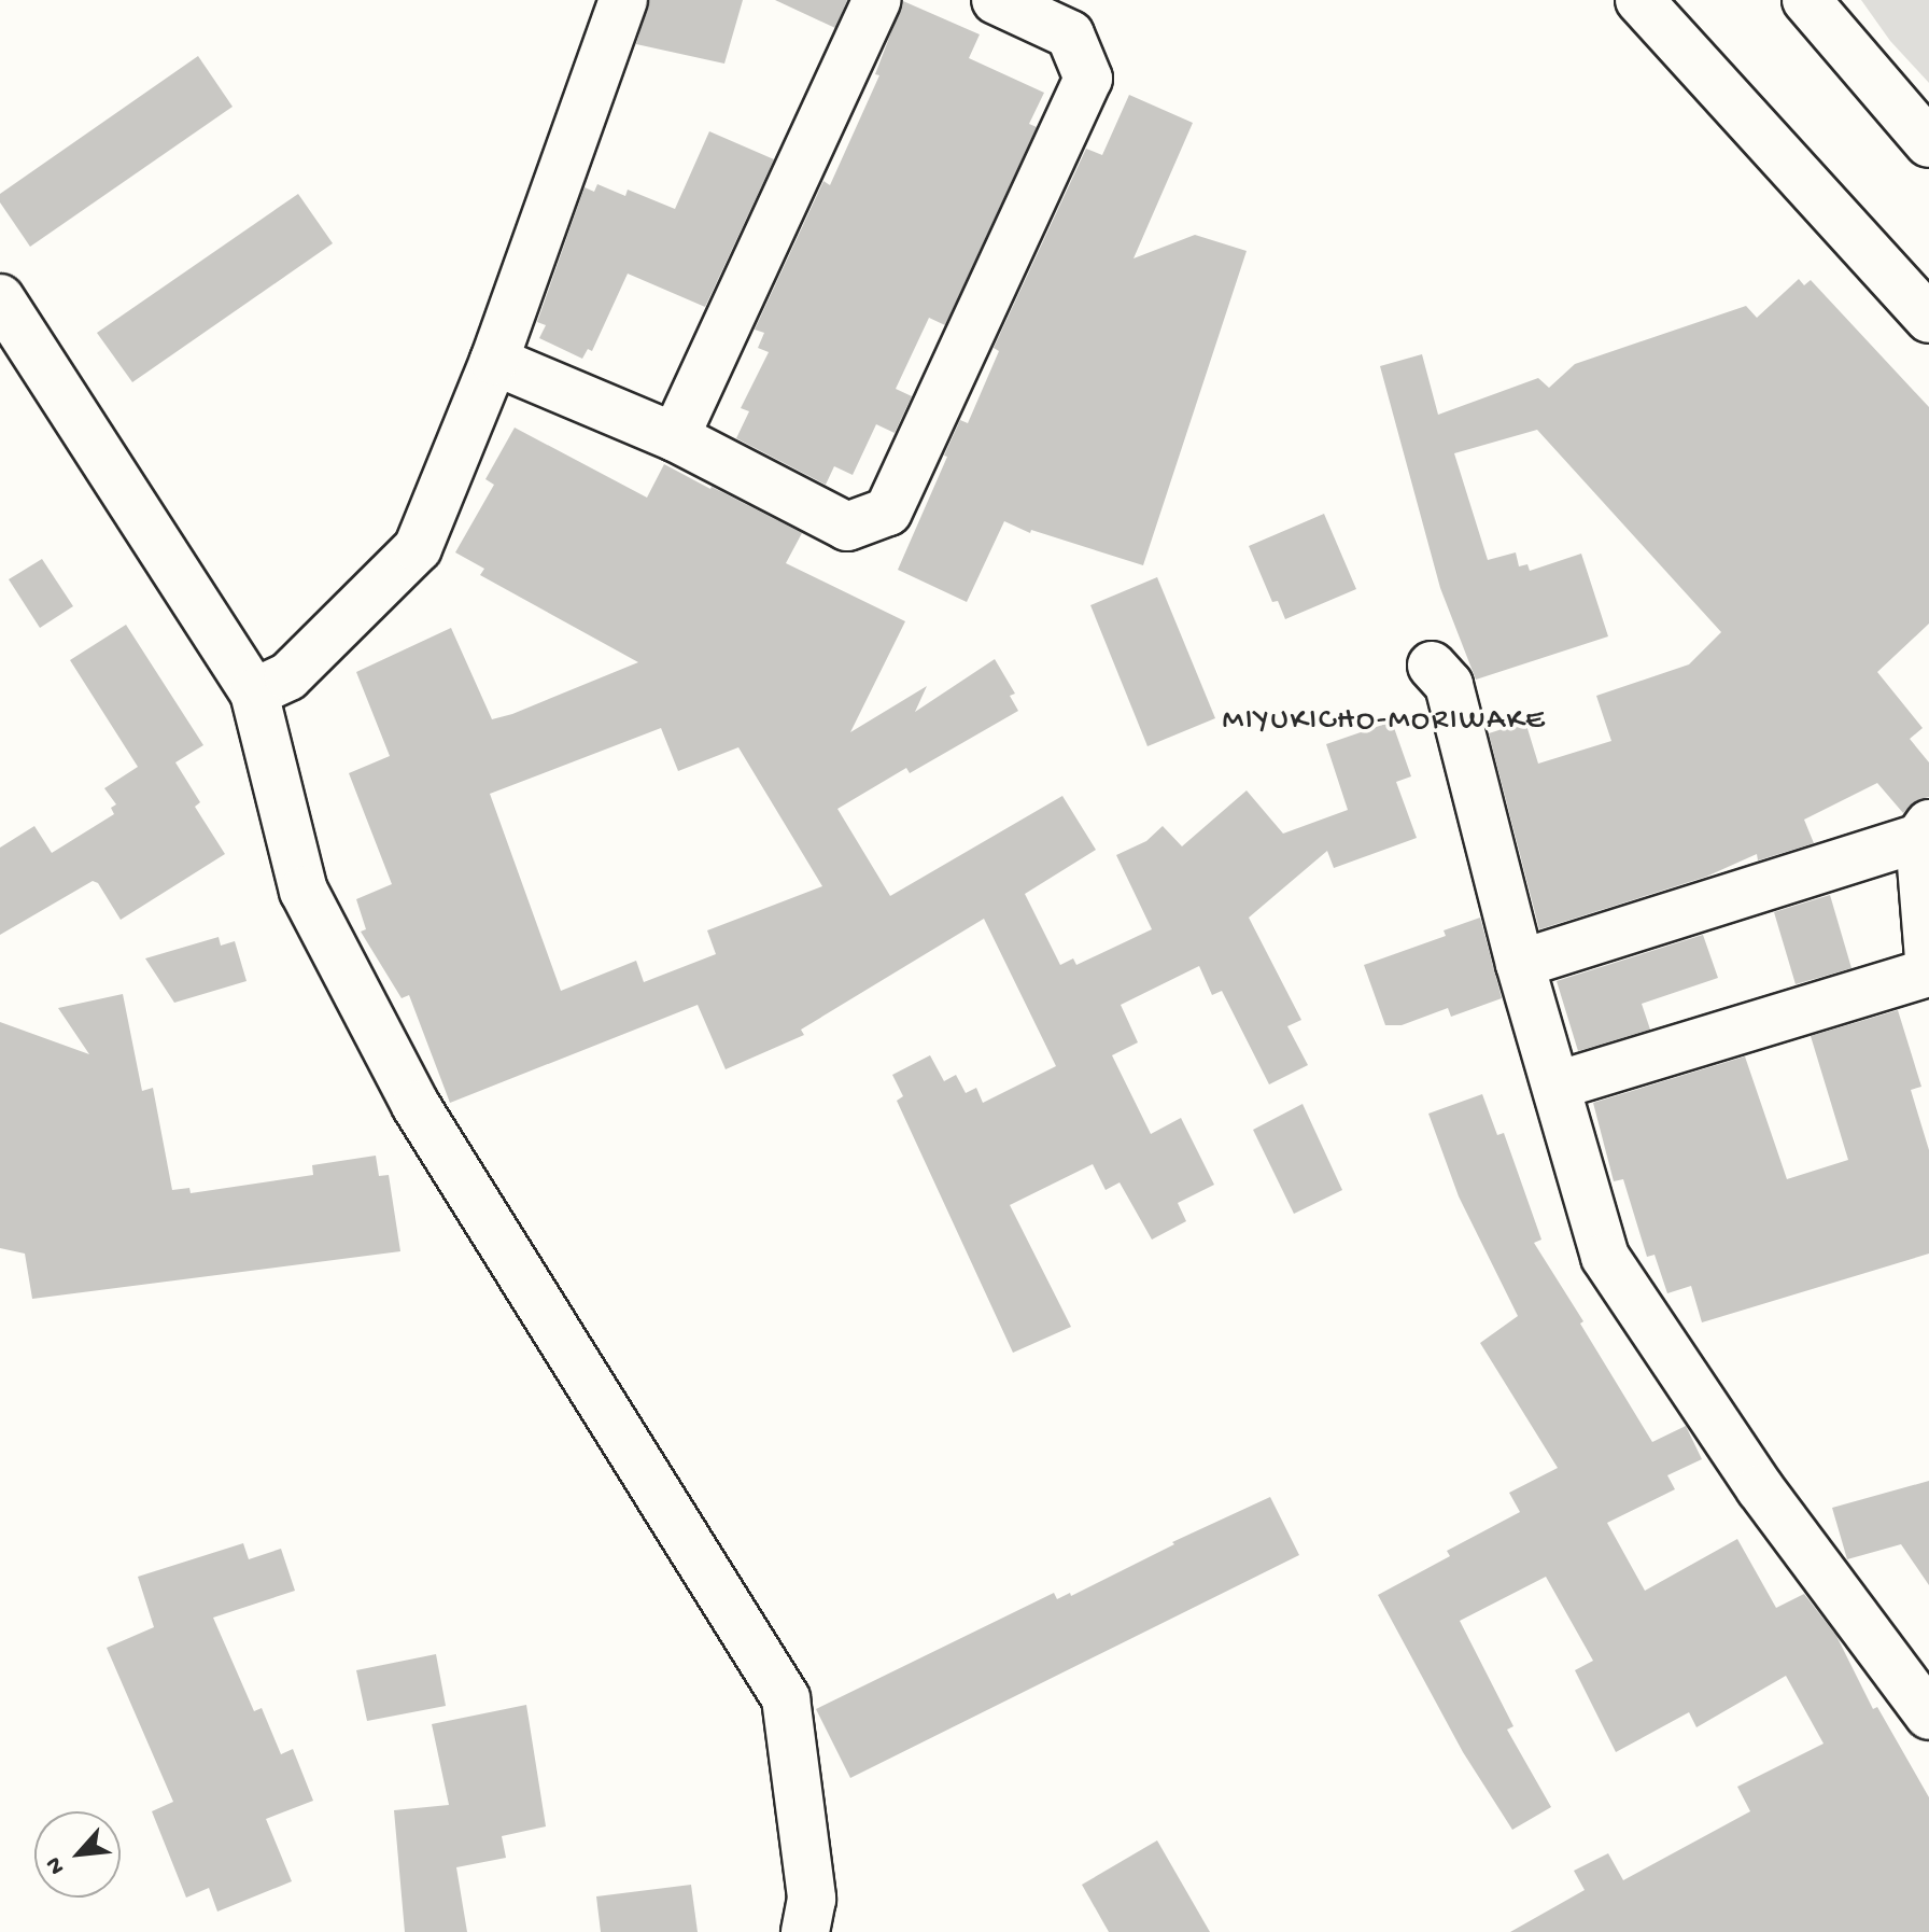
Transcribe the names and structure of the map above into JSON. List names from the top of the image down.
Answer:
{
  "districts": ["MIYUKICHO-MORIWAKE"],
  "north": "bottom left"
}
